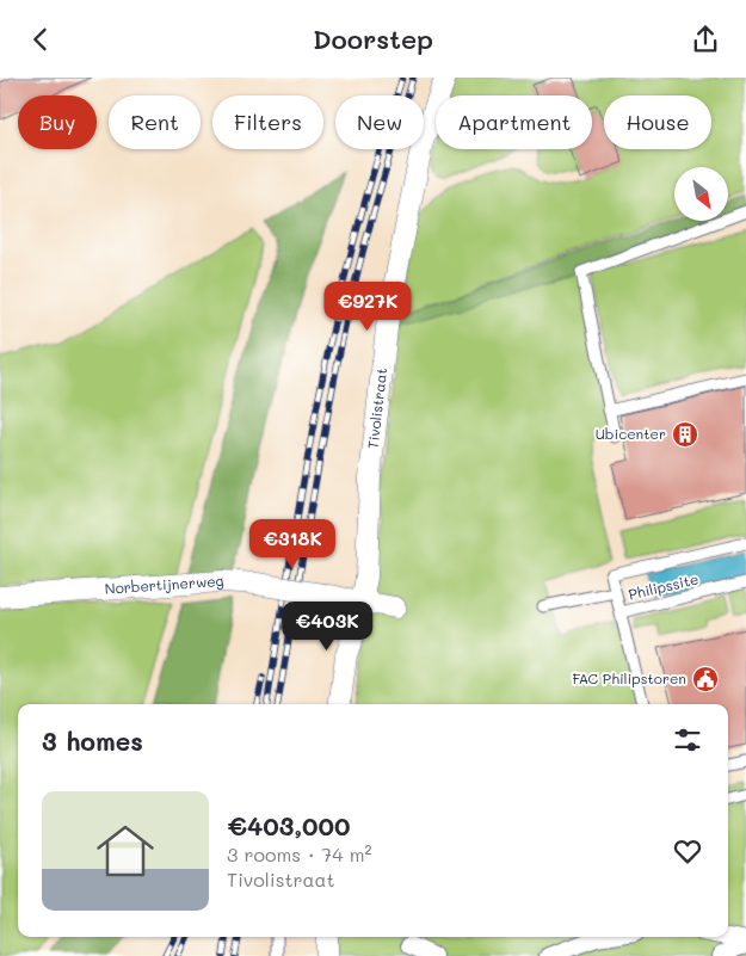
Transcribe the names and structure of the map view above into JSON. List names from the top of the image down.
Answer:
{
  "streets": {
    "street": ["Tivolistraat", "Norbertijnerweg"],
    "lane": ["Philipssite"]
  },
  "crossings": [
    ["Tivolistraat", "Norbertijnerweg"]
  ],
  "places": {
    "building": ["Ubicenter"],
    "public building": ["FAC Philipstoren"]
  },
  "north": "bottom right",
  "page": {
    "header": "Doorstep",
    "chip": [
      "Buy",
      "Rent",
      "Filters",
      "New",
      "Apartment",
      "House"
    ],
    "price": ["€927K", "€318K", "€403K"],
    "heading": "3 homes",
    "list": [
      {
        "name": "€403,000",
        "note": "3 rooms · 74 m² · Tivolistraat"
      }
    ]
  }
}
